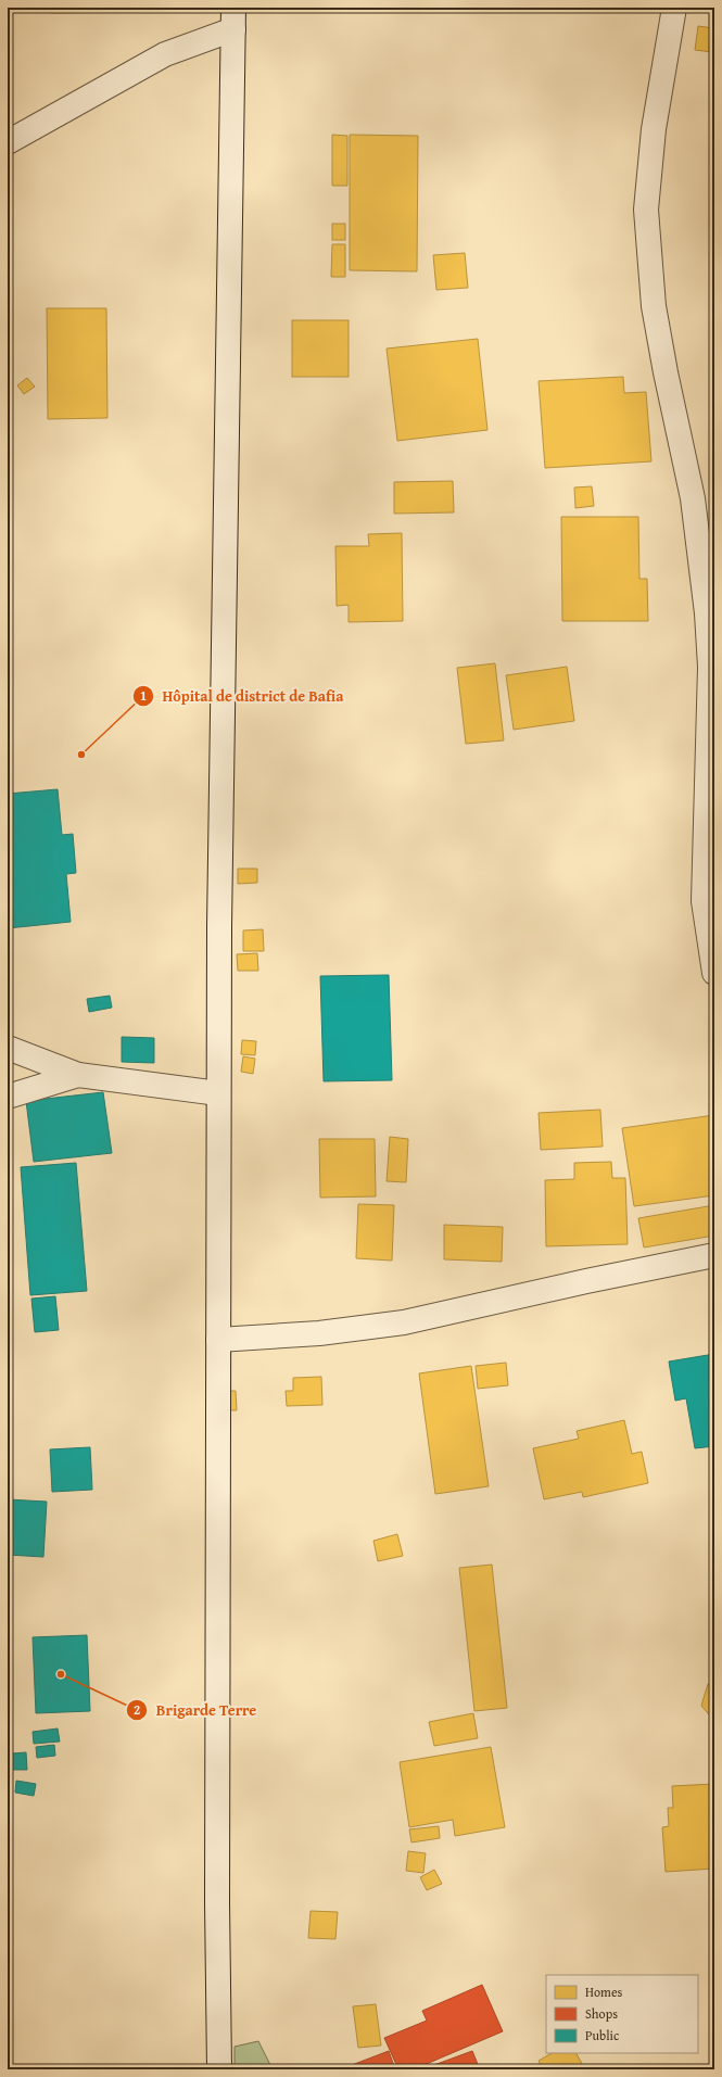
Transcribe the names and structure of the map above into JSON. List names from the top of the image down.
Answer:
{
  "places": ["Hôpital de district de Bafia", "Brigarde Terre"],
  "legend": ["Homes", "Shops", "Public"]
}
